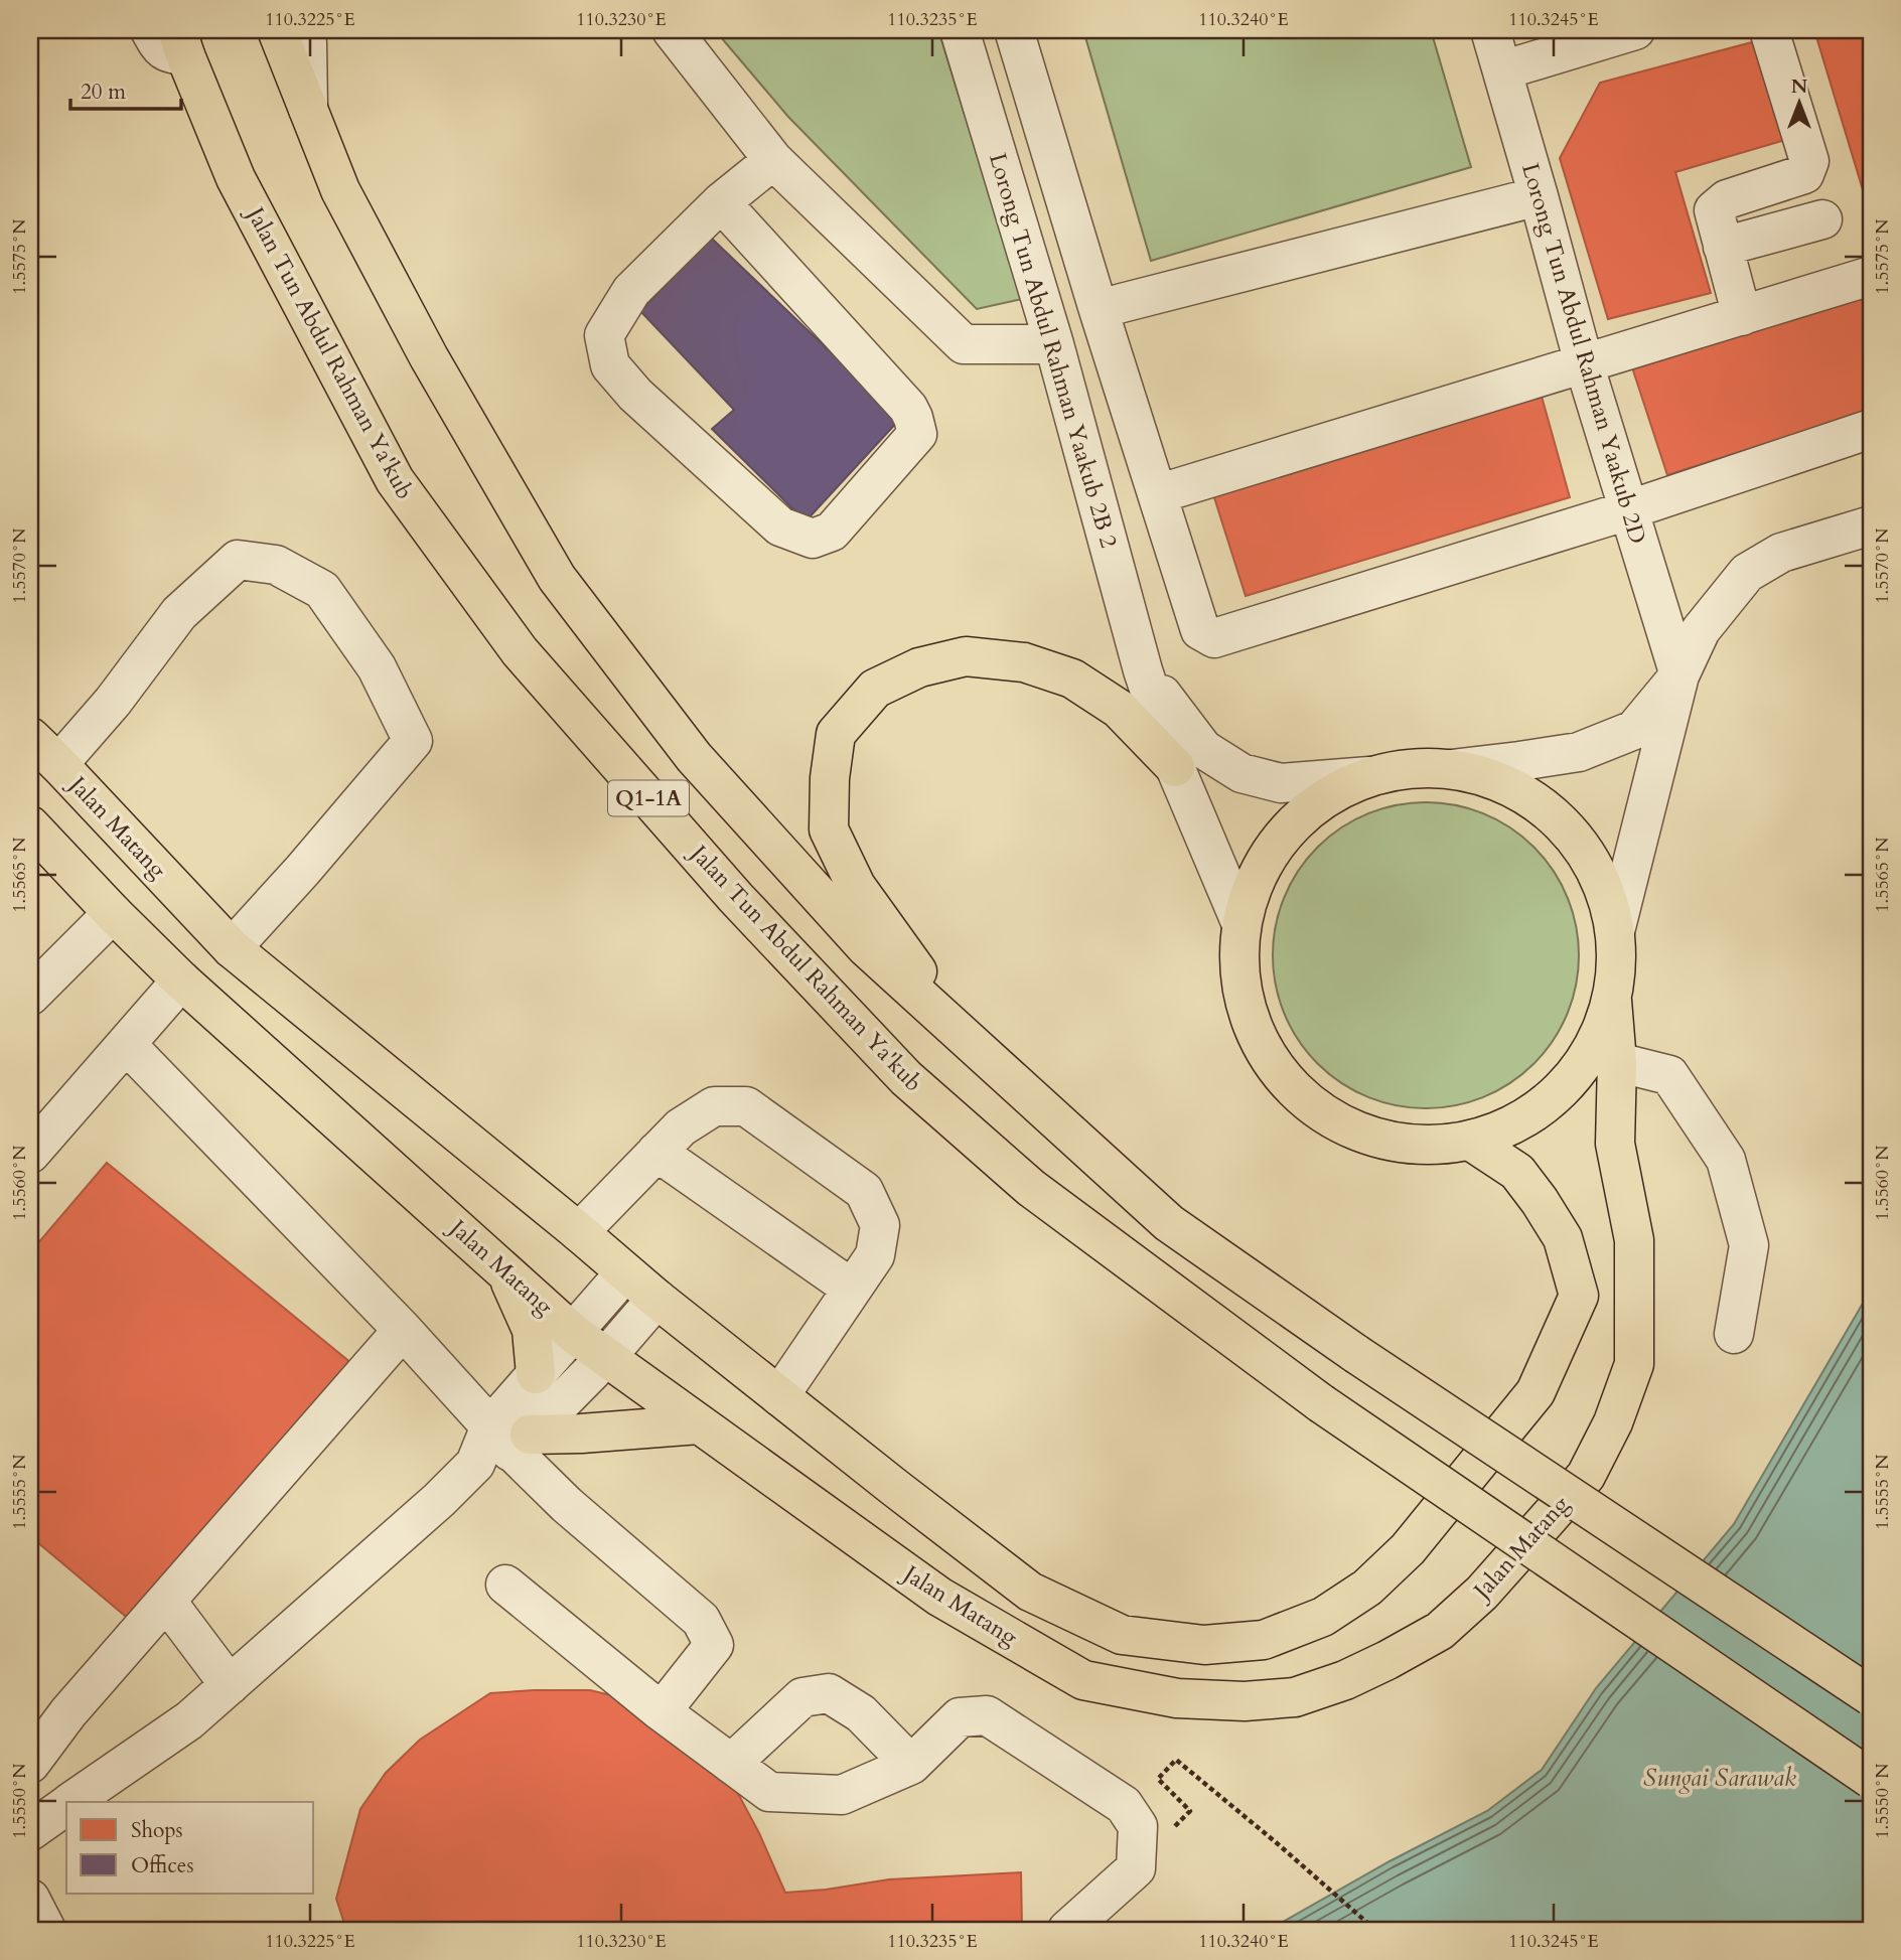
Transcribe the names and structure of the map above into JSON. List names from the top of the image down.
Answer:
{
  "streets": {
    "main road": ["Jalan Tun Abdul Rahman Ya'kub", "Q1-1A", "Jalan Matang"],
    "street": ["Lorong Tun Abdul Rahman Yaakub 2B 2", "Lorong Tun Abdul Rahman Yaakub 2D"]
  },
  "water": ["Sungai Sarawak"],
  "legend": ["Shops", "Offices"],
  "scale_bar": "20 m",
  "north": "top",
  "coordinates": [
    "110.3225°E",
    "110.3230°E",
    "110.3235°E",
    "110.3240°E",
    "110.3245°E",
    "1.5575°N",
    "1.5570°N",
    "1.5565°N",
    "1.5560°N",
    "1.5555°N",
    "1.5550°N"
  ]
}
